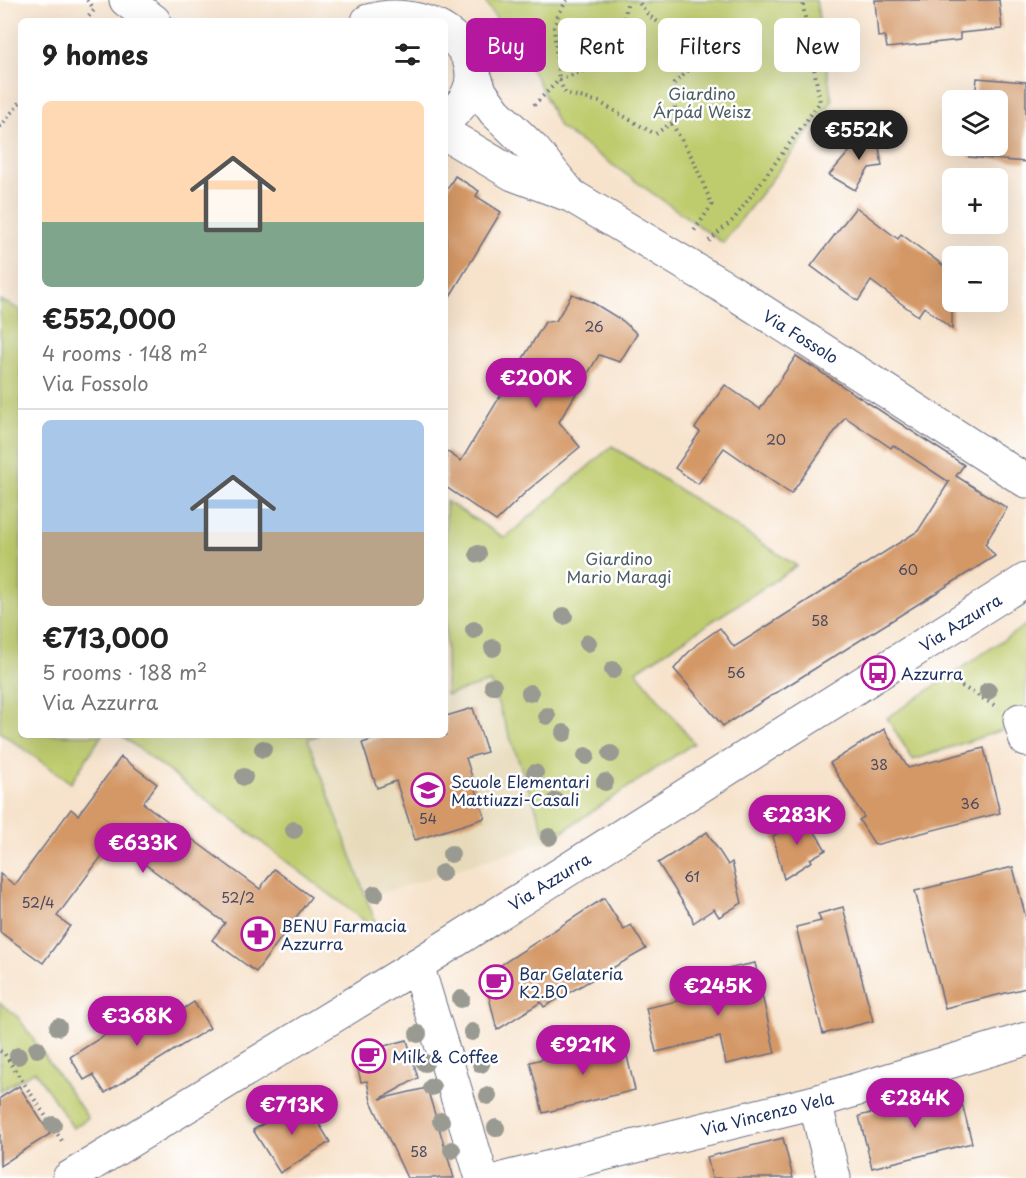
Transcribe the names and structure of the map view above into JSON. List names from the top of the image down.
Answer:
{
  "streets": {
    "street": ["Via Fossolo", "Via Azzurra", "Via Vincenzo Vela"]
  },
  "parks": ["Giardino Árpád Weisz", "Giardino Mario Maragi"],
  "places": {
    "bus stop": ["Azzurra"],
    "school or university": ["Scuole Elementari Mattiuzzi-Casali"],
    "pharmacy": ["BENU Farmacia Azzurra"],
    "cafe": ["Bar Gelateria K2.BO", "Milk & Coffee"]
  },
  "house_numbers": [
    "26",
    "20",
    "60",
    "58",
    "56",
    "38",
    "36",
    "54",
    "61",
    "52/2",
    "52/4",
    "58"
  ],
  "page": {
    "chip": [
      "Buy",
      "Rent",
      "Filters",
      "New"
    ],
    "heading": "9 homes",
    "map_buttons": ["+", "−"],
    "list": [
      {
        "name": "€552,000",
        "note": "4 rooms · 148 m² · Via Fossolo"
      },
      {
        "name": "€713,000",
        "note": "5 rooms · 188 m² · Via Azzurra"
      }
    ],
    "price": [
      "€552K",
      "€200K",
      "€283K",
      "€633K",
      "€245K",
      "€368K",
      "€921K",
      "€284K",
      "€713K"
    ]
  }
}
